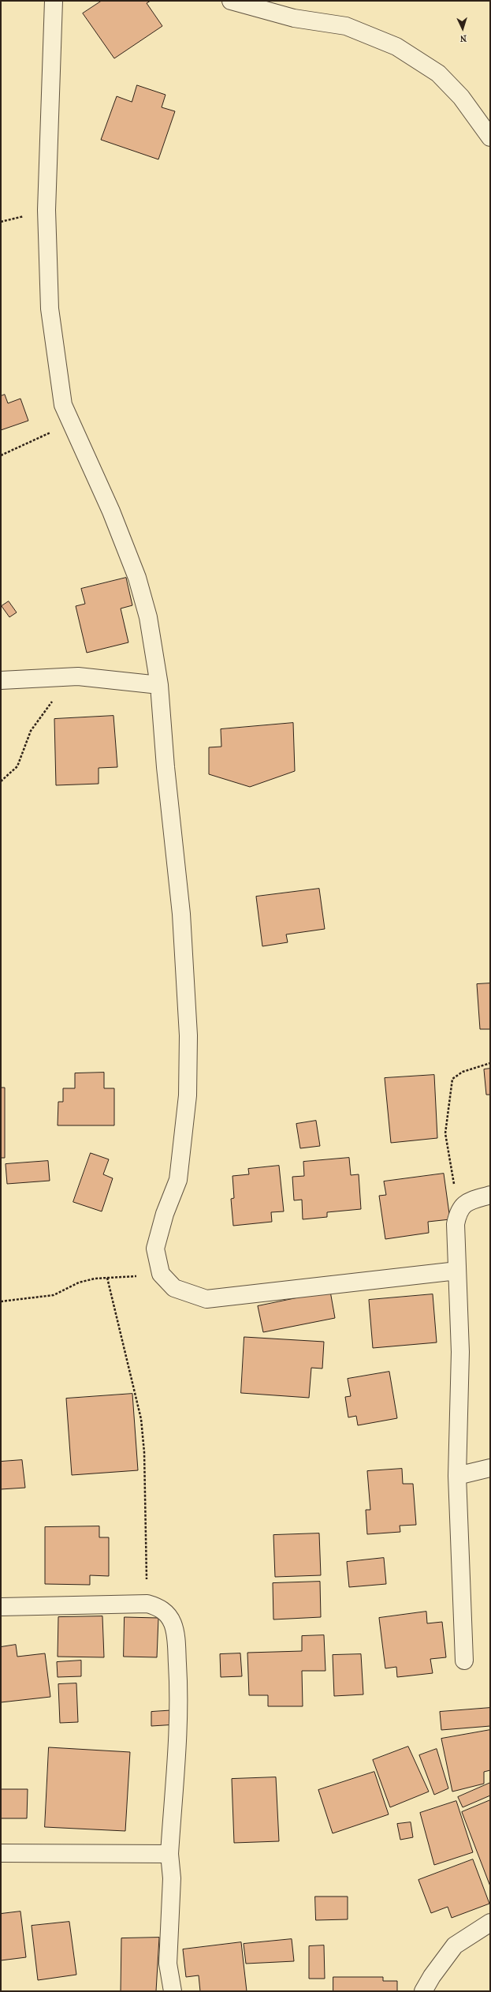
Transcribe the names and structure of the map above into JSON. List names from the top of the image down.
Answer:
{
  "north": "bottom"
}
